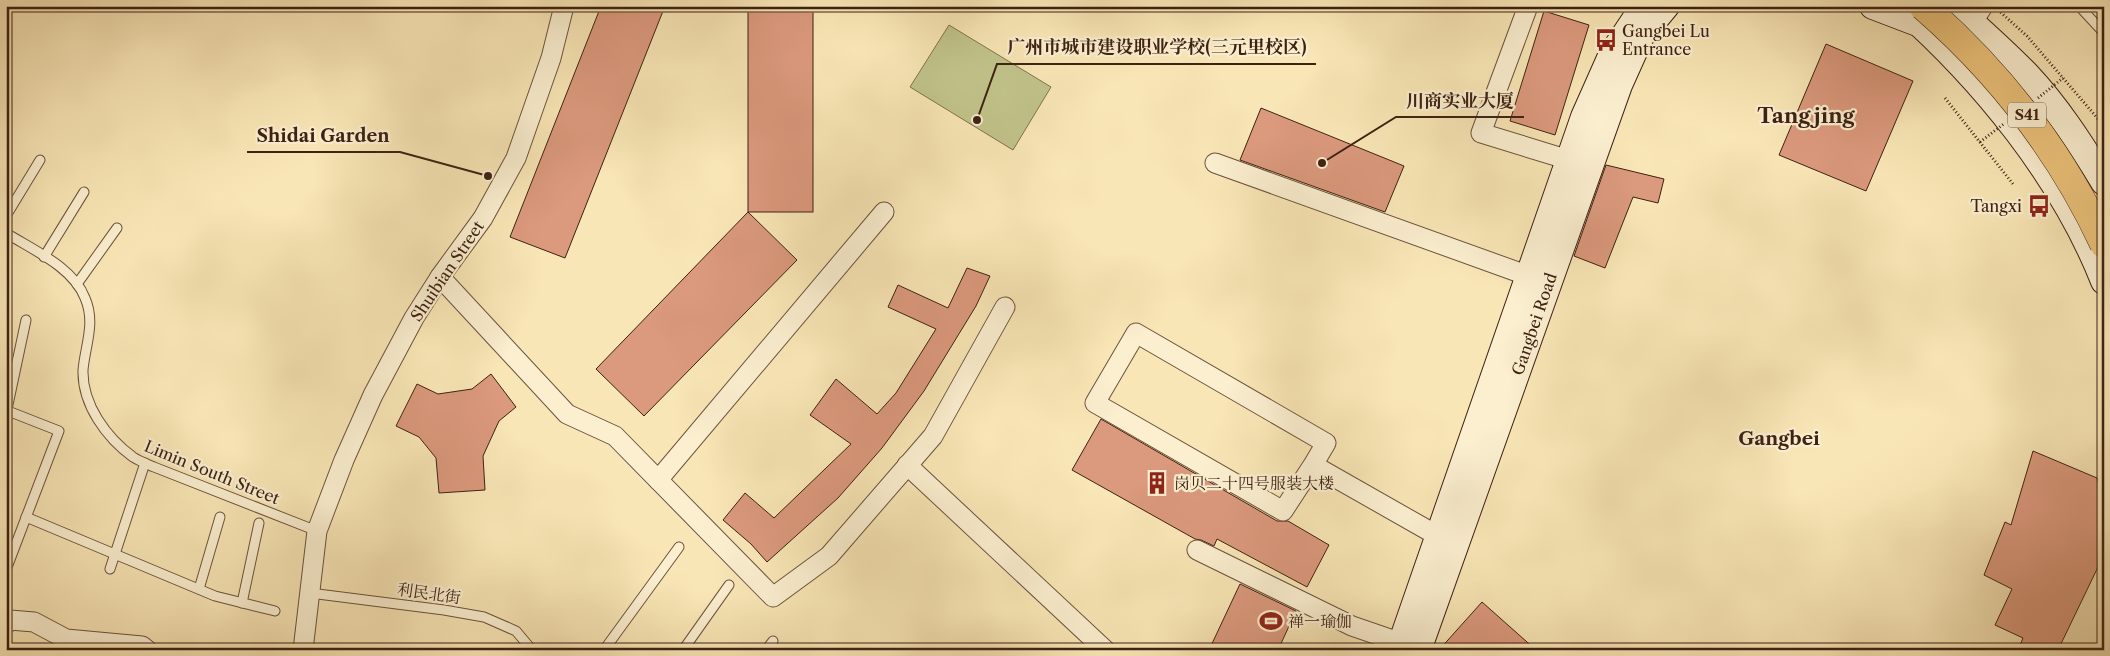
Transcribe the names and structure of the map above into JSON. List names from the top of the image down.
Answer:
{
  "streets": {
    "highway": ["S41"],
    "main road": ["Gangbei Road"],
    "street": ["Shuibian Street"],
    "lane": ["Limin South Street", "利民北街"]
  },
  "crossings": [
    ["Shuibian Street", "Limin South Street"],
    ["Shuibian Street", "利民北街"]
  ],
  "districts": ["Tangjing", "Gangbei"],
  "places": {
    "bus stop": ["Gangbei Lu Entrance", "Tangxi"],
    "other": ["广州市城市建设职业学校(三元里校区)", "川商实业大厦", "Shidai Garden"],
    "building": ["岗贝二十四号服装大楼"],
    "sports": ["禅一瑜伽"]
  }
}
